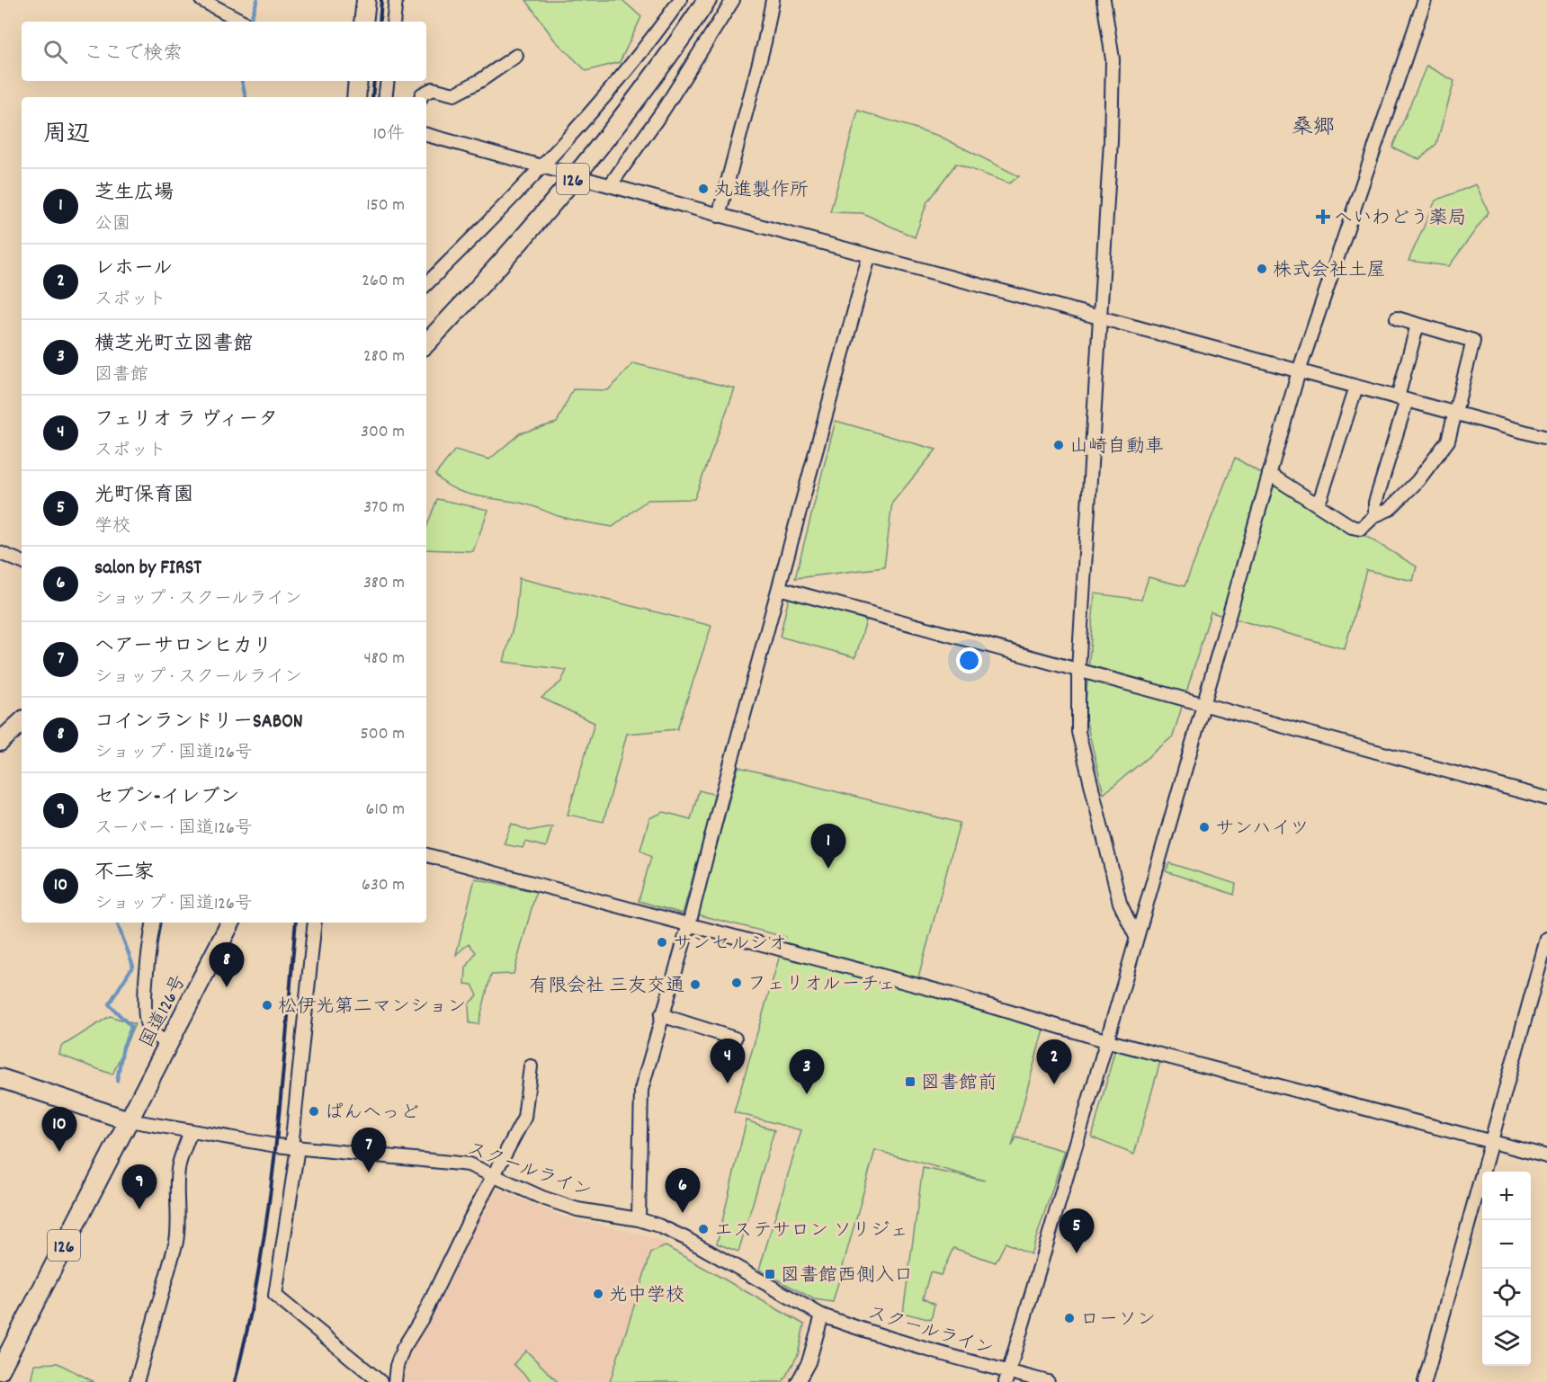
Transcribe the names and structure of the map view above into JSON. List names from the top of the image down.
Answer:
{
  "streets": {
    "highway": ["126", "国道126号"],
    "street": ["スクールライン"]
  },
  "crossings": [
    ["国道126号", "スクールライン"]
  ],
  "districts": ["桑郷"],
  "places": {
    "other": [
      "丸進製作所",
      "株式会社土屋",
      "山崎自動車",
      "サンハイツ",
      "サンセルシオ",
      "フェリオルーチェ",
      "有限会社 三友交通",
      "松伊光第二マンション",
      "ぱんへっど",
      "エステサロン ソリジェ",
      "光中学校",
      "ローソン"
    ],
    "health": ["へいわどう薬局"],
    "transit": ["図書館前", "図書館西側入口"]
  },
  "page": {
    "search": "ここで検索",
    "heading": ["周辺", "10件"],
    "list": [
      {
        "mark": "1",
        "name": "芝生広場",
        "note": "公園",
        "value": "150 m"
      },
      {
        "mark": "2",
        "name": "レホール",
        "note": "スポット",
        "value": "260 m"
      },
      {
        "mark": "3",
        "name": "横芝光町立図書館",
        "note": "図書館",
        "value": "280 m"
      },
      {
        "mark": "4",
        "name": "フェリオ ラ ヴィータ",
        "note": "スポット",
        "value": "300 m"
      },
      {
        "mark": "5",
        "name": "光町保育園",
        "note": "学校",
        "value": "370 m"
      },
      {
        "mark": "6",
        "name": "salon by FIRST",
        "note": "ショップ · スクールライン",
        "value": "380 m"
      },
      {
        "mark": "7",
        "name": "ヘアーサロンヒカリ",
        "note": "ショップ · スクールライン",
        "value": "480 m"
      },
      {
        "mark": "8",
        "name": "コインランドリーSABON",
        "note": "ショップ · 国道126号",
        "value": "500 m"
      },
      {
        "mark": "9",
        "name": "セブン-イレブン",
        "note": "スーパー · 国道126号",
        "value": "610 m"
      },
      {
        "mark": "10",
        "name": "不二家",
        "note": "ショップ · 国道126号",
        "value": "630 m"
      }
    ],
    "pins": [
      "1",
      "8",
      "4",
      "2",
      "3",
      "10",
      "7",
      "9",
      "6",
      "5"
    ],
    "map_buttons": ["+", "−"]
  }
}
